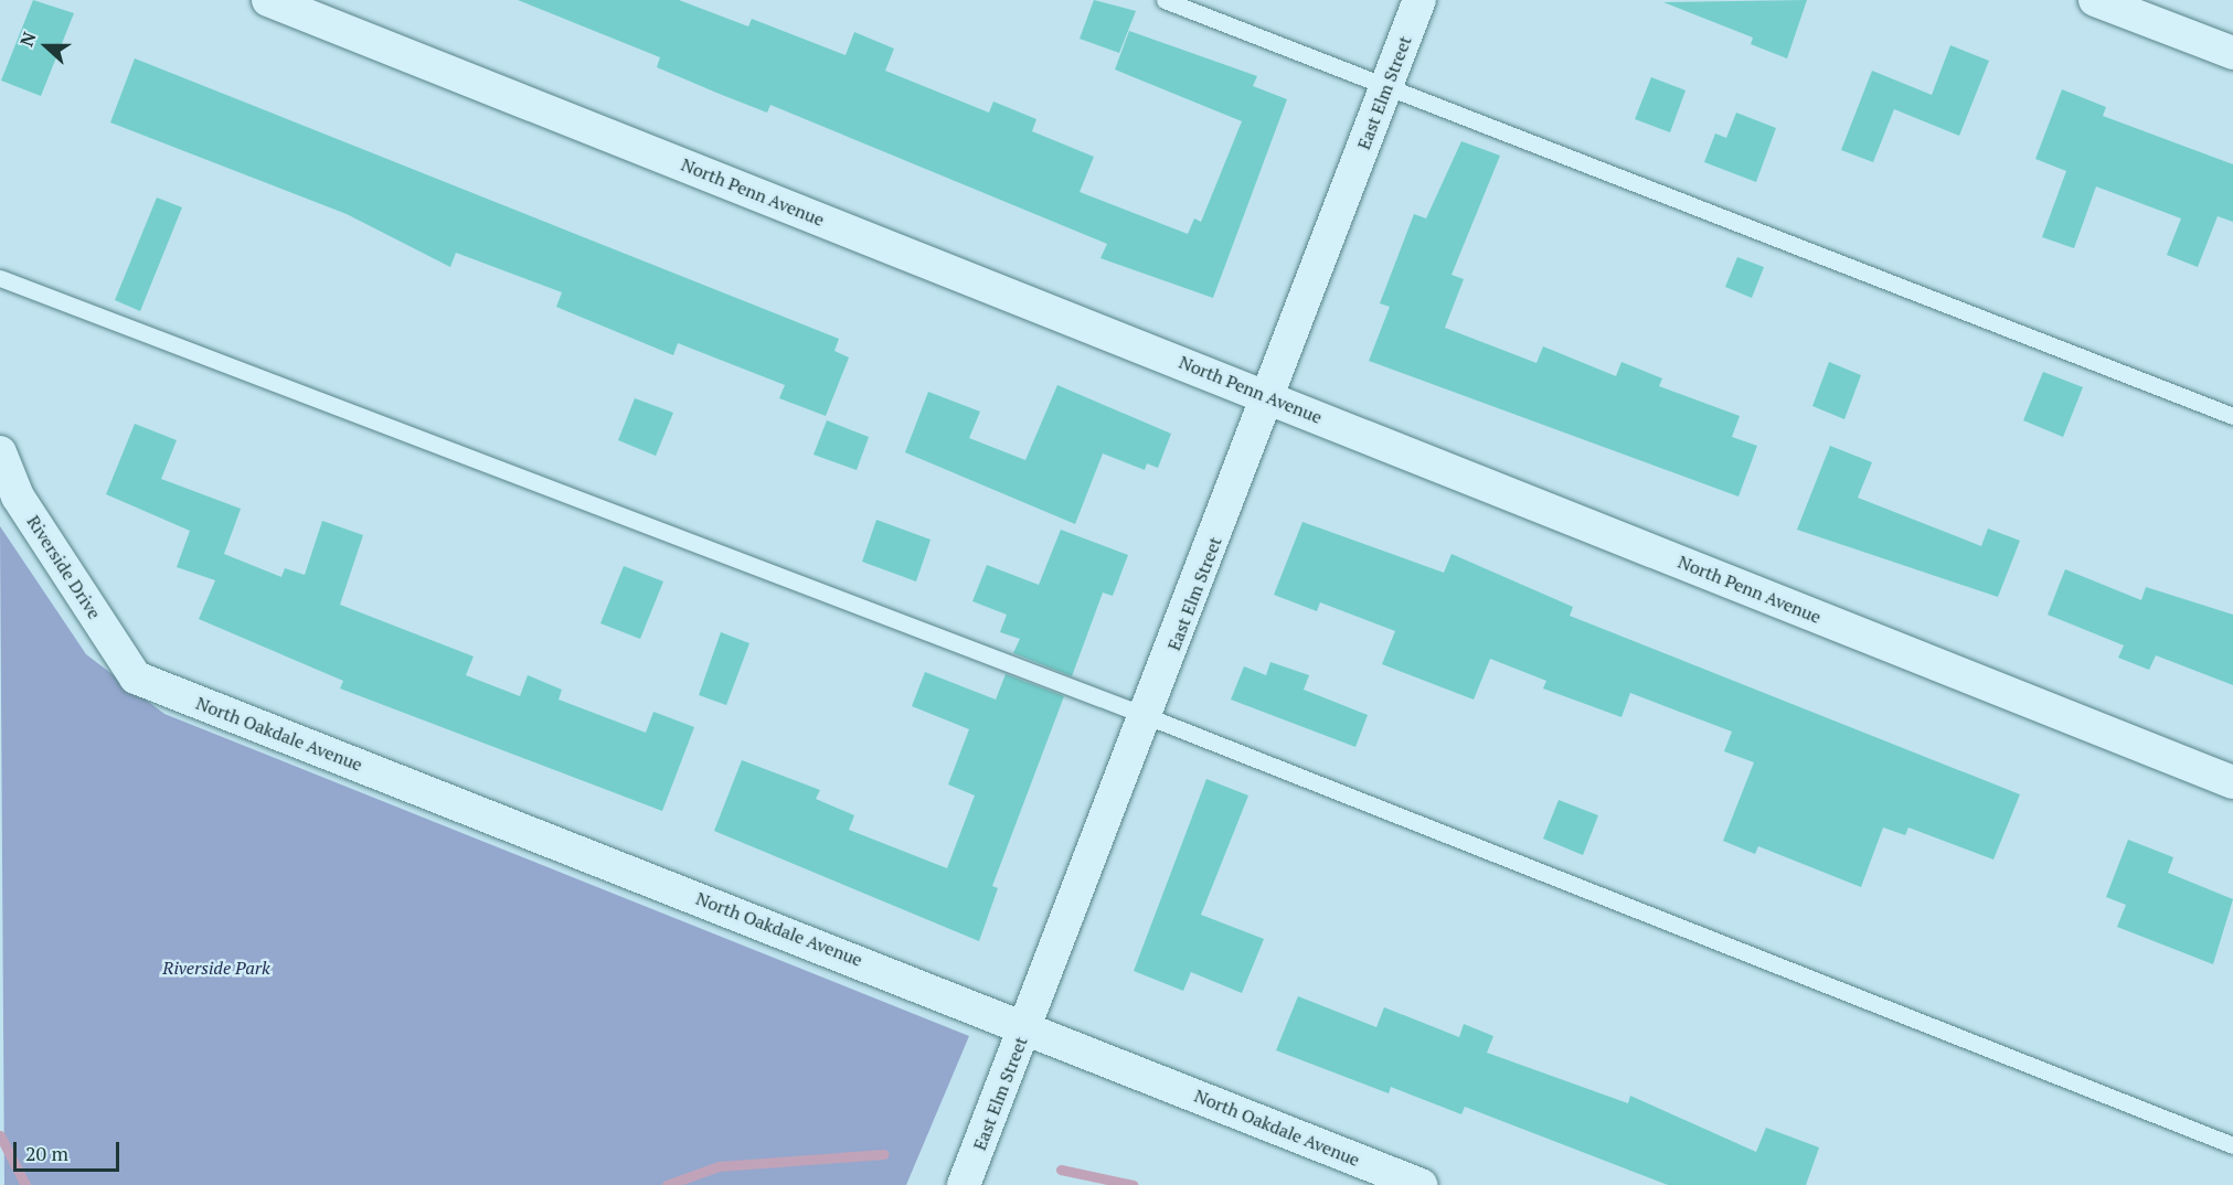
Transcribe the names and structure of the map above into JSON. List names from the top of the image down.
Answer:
{
  "streets": {
    "street": [
      "East Elm Street",
      "North Penn Avenue",
      "Riverside Drive",
      "North Oakdale Avenue"
    ]
  },
  "crossings": [
    ["East Elm Street", "North Penn Avenue"],
    ["East Elm Street", "North Oakdale Avenue"],
    ["Riverside Drive", "North Oakdale Avenue"]
  ],
  "parks": ["Riverside Park"],
  "scale_bar": "20 m",
  "north": "left"
}
